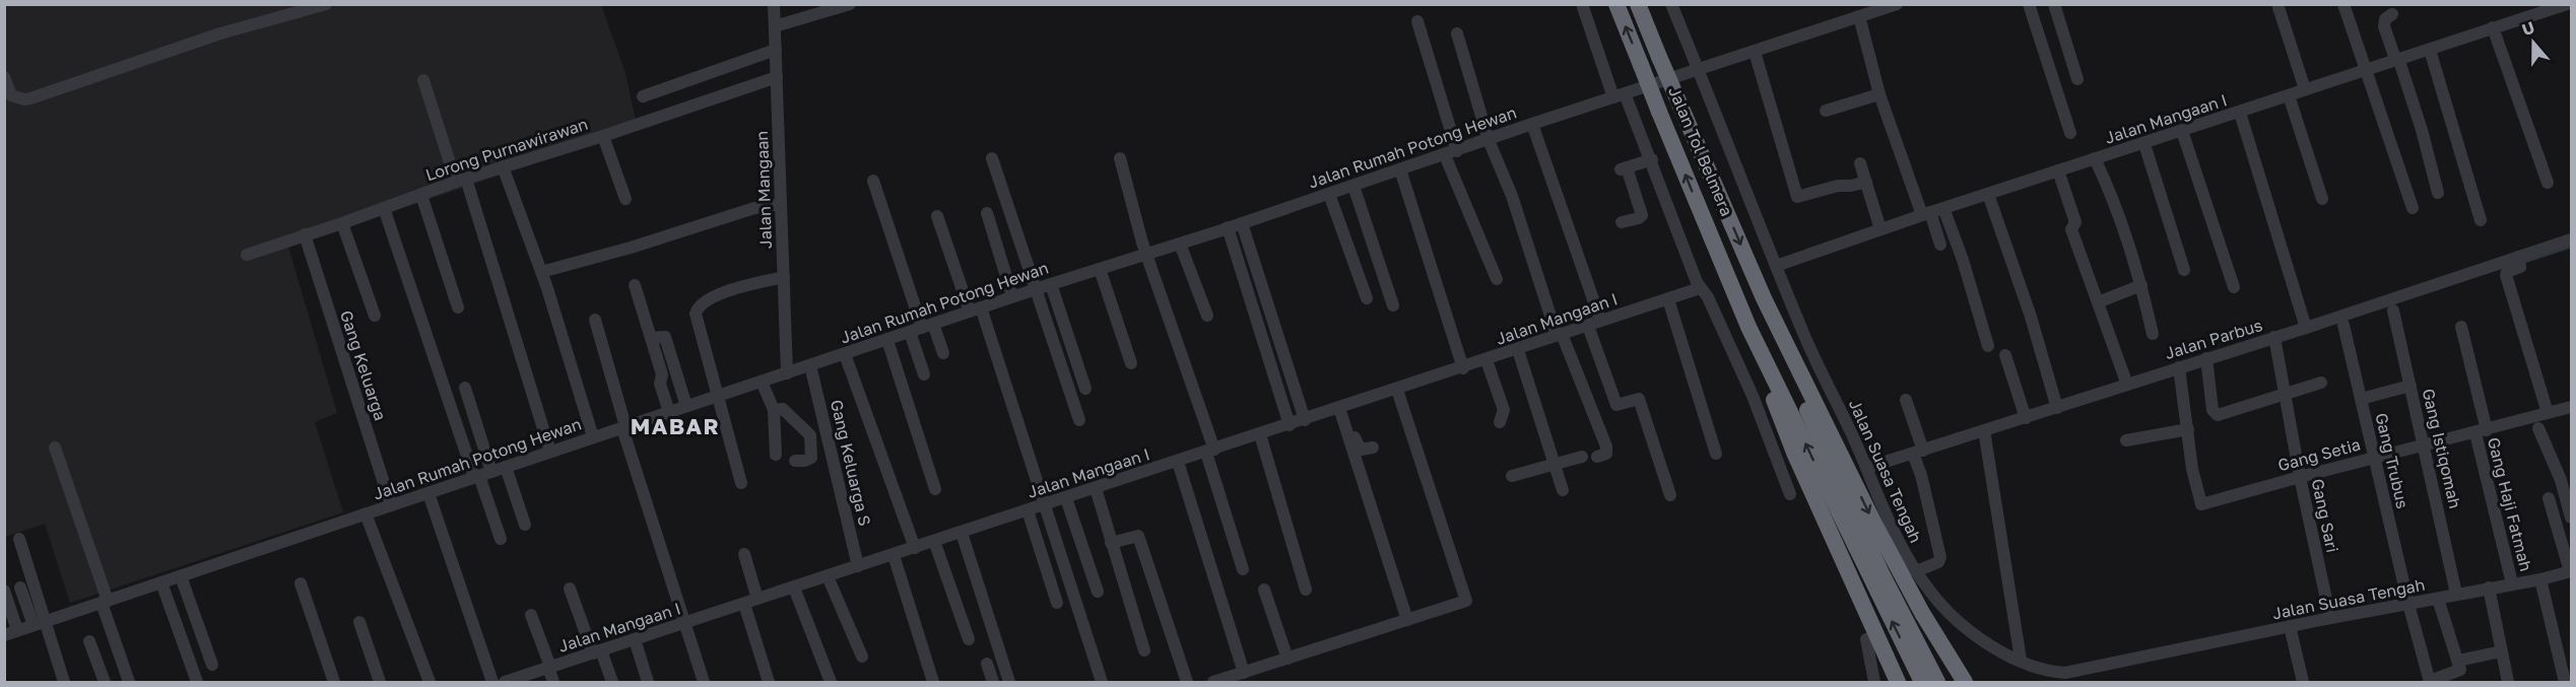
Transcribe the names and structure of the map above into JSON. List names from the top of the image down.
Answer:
{
  "streets": {
    "highway": ["Jalan Tol Belmera"],
    "street": [
      "Jalan Mangaan I",
      "Jalan Rumah Potong Hewan",
      "Lorong Purnawirawan",
      "Jalan Mangaan",
      "Jalan Parbus",
      "Gang Keluarga",
      "Gang Istiqomah",
      "Gang Setia",
      "Gang Trubus",
      "Gang Keluarga S",
      "Jalan Suasa Tengah",
      "Gang Haji Fatmah",
      "Gang Sari"
    ]
  },
  "crossings": [
    ["Jalan Mangaan I", "Gang Keluarga S"],
    ["Jalan Mangaan I", "Jalan Suasa Tengah"],
    ["Jalan Rumah Potong Hewan", "Jalan Mangaan"],
    ["Jalan Rumah Potong Hewan", "Gang Keluarga"],
    ["Jalan Rumah Potong Hewan", "Gang Keluarga S"],
    ["Jalan Rumah Potong Hewan", "Jalan Suasa Tengah"],
    ["Lorong Purnawirawan", "Jalan Mangaan"],
    ["Lorong Purnawirawan", "Gang Keluarga"],
    ["Jalan Parbus", "Gang Setia"],
    ["Jalan Parbus", "Jalan Suasa Tengah"],
    ["Jalan Parbus", "Gang Sari"],
    ["Gang Istiqomah", "Gang Setia"],
    ["Gang Istiqomah", "Jalan Suasa Tengah"],
    ["Gang Setia", "Gang Trubus"],
    ["Gang Setia", "Gang Haji Fatmah"],
    ["Gang Setia", "Gang Sari"],
    ["Gang Trubus", "Jalan Suasa Tengah"],
    ["Jalan Suasa Tengah", "Gang Haji Fatmah"],
    ["Jalan Suasa Tengah", "Gang Sari"]
  ],
  "districts": ["MABAR"],
  "north": "top"
}
